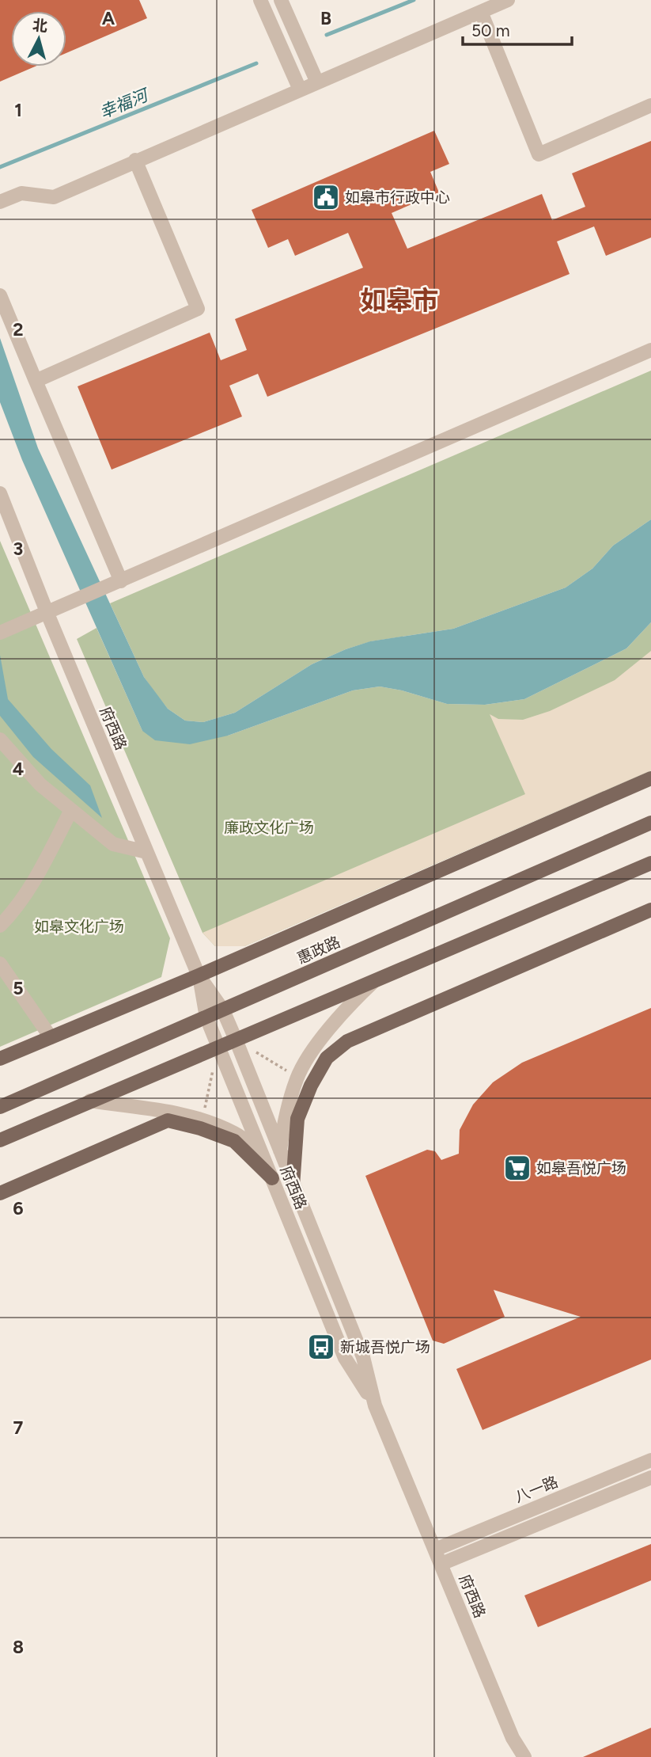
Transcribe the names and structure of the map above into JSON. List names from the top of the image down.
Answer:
{
  "streets": {
    "main road": ["惠政路"],
    "street": ["府西路", "八一路"]
  },
  "crossings": [
    ["府西路", "惠政路"],
    ["府西路", "八一路"]
  ],
  "districts": ["如皋市"],
  "water": ["幸福河"],
  "parks": ["廉政文化广场", "如皋文化广场"],
  "places": {
    "public building": ["如皋市行政中心"],
    "supermarket": ["如皋吾悦广场"],
    "bus stop": ["新城吾悦广场"]
  },
  "scale_bar": "50 m",
  "north": "top",
  "grid": {
    "columns": ["A", "B"],
    "rows": [
      "1",
      "2",
      "3",
      "4",
      "5",
      "6",
      "7",
      "8"
    ]
  }
}
